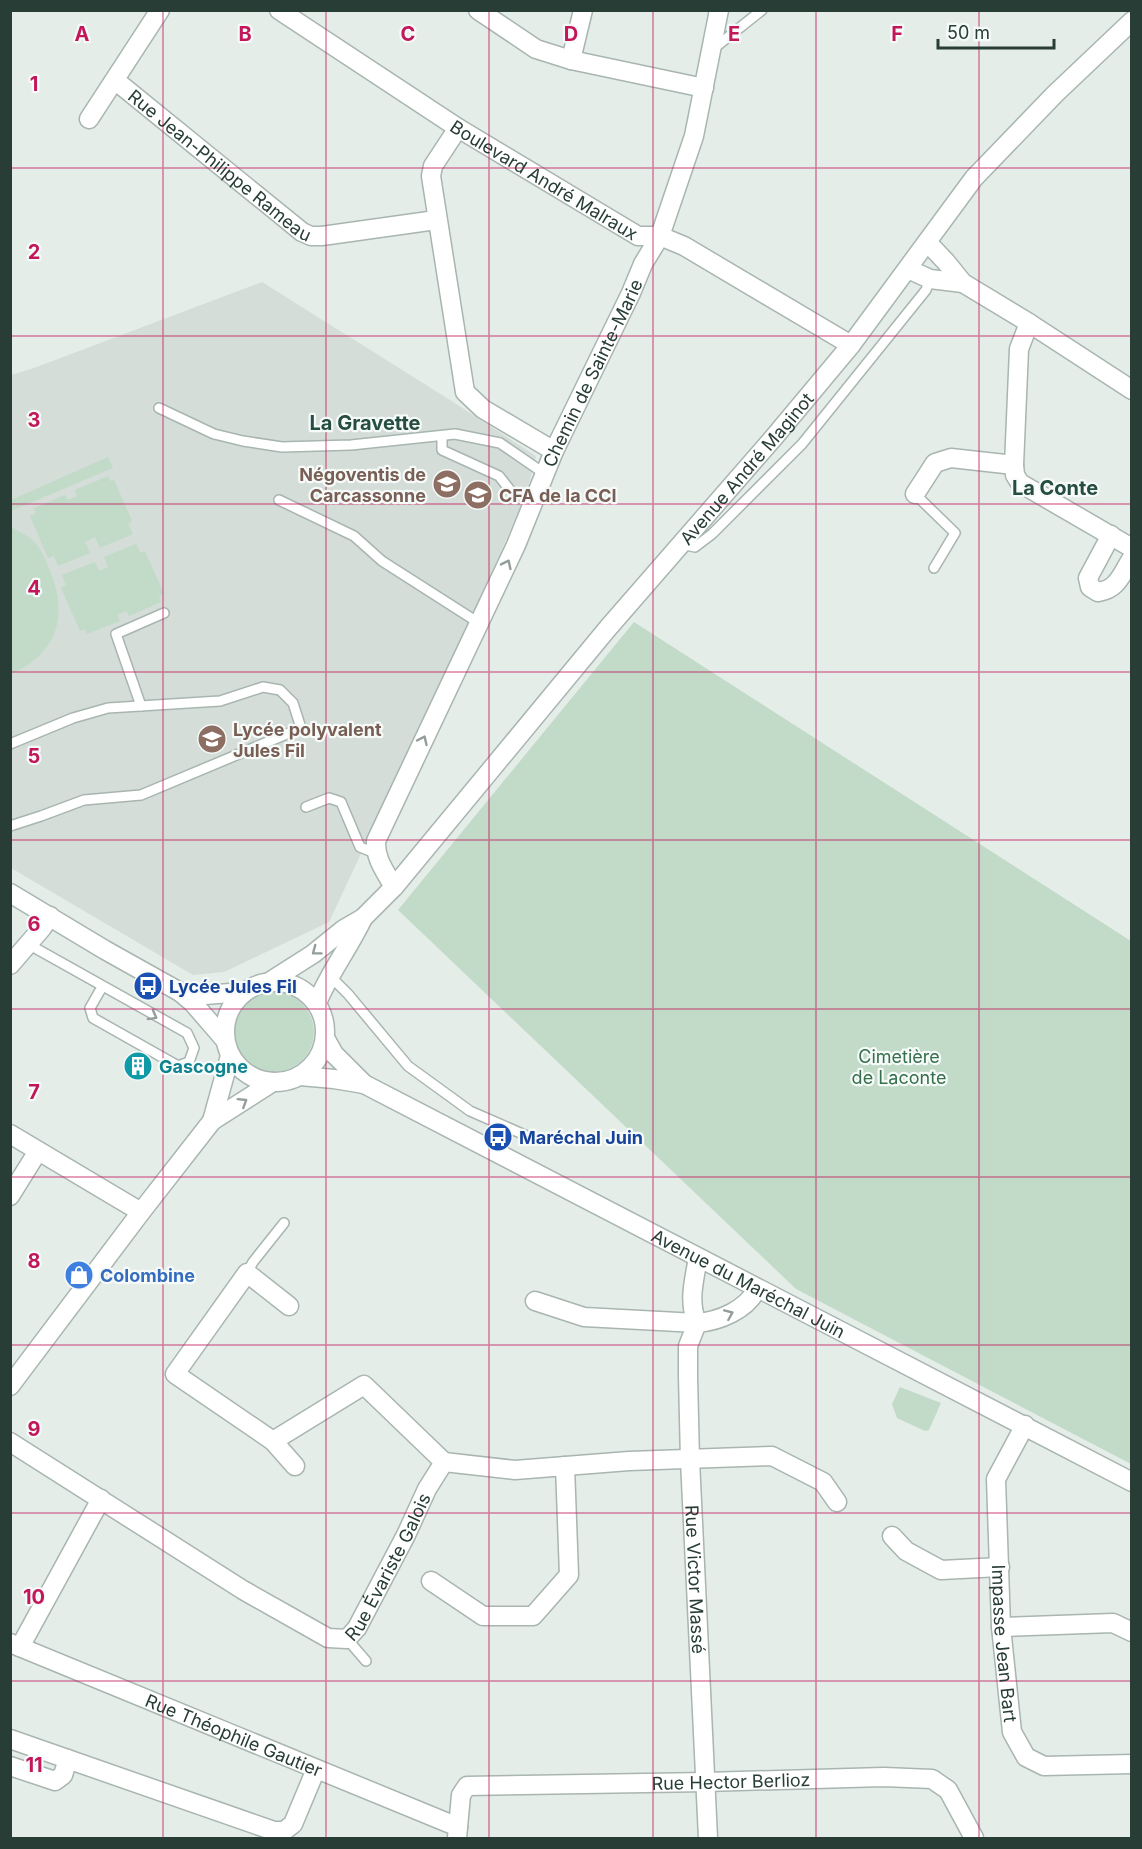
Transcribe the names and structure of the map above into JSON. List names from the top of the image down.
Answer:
{
  "streets": {
    "street": [
      "Rue Jean-Philippe Rameau",
      "Boulevard André Malraux",
      "Chemin de Sainte-Marie",
      "Avenue André Maginot",
      "Avenue du Maréchal Juin",
      "Rue Évariste Galois",
      "Rue Victor Massé",
      "Impasse Jean Bart",
      "Rue Théophile Gautier",
      "Rue Hector Berlioz"
    ]
  },
  "crossings": [
    ["Boulevard André Malraux", "Chemin de Sainte-Marie"],
    ["Boulevard André Malraux", "Avenue André Maginot"],
    ["Avenue André Maginot", "Avenue du Maréchal Juin"],
    ["Avenue du Maréchal Juin", "Rue Victor Massé"],
    ["Avenue du Maréchal Juin", "Impasse Jean Bart"],
    ["Rue Victor Massé", "Rue Hector Berlioz"],
    ["Rue Théophile Gautier", "Rue Hector Berlioz"]
  ],
  "one_way": ["Chemin de Sainte-Marie"],
  "districts": ["La Gravette", "La Conte"],
  "parks": ["Cimetière de Laconte"],
  "places": {
    "school or university": ["Négoventis de Carcassonne", "CFA de la CCI", "Lycée polyvalent Jules Fil"],
    "bus stop": ["Lycée Jules Fil", "Maréchal Juin"],
    "building": ["Gascogne"],
    "shop": ["Colombine"]
  },
  "scale_bar": "50 m",
  "grid": {
    "columns": [
      "A",
      "B",
      "C",
      "D",
      "E",
      "F"
    ],
    "rows": [
      "1",
      "2",
      "3",
      "4",
      "5",
      "6",
      "7",
      "8",
      "9",
      "10",
      "11"
    ]
  }
}
